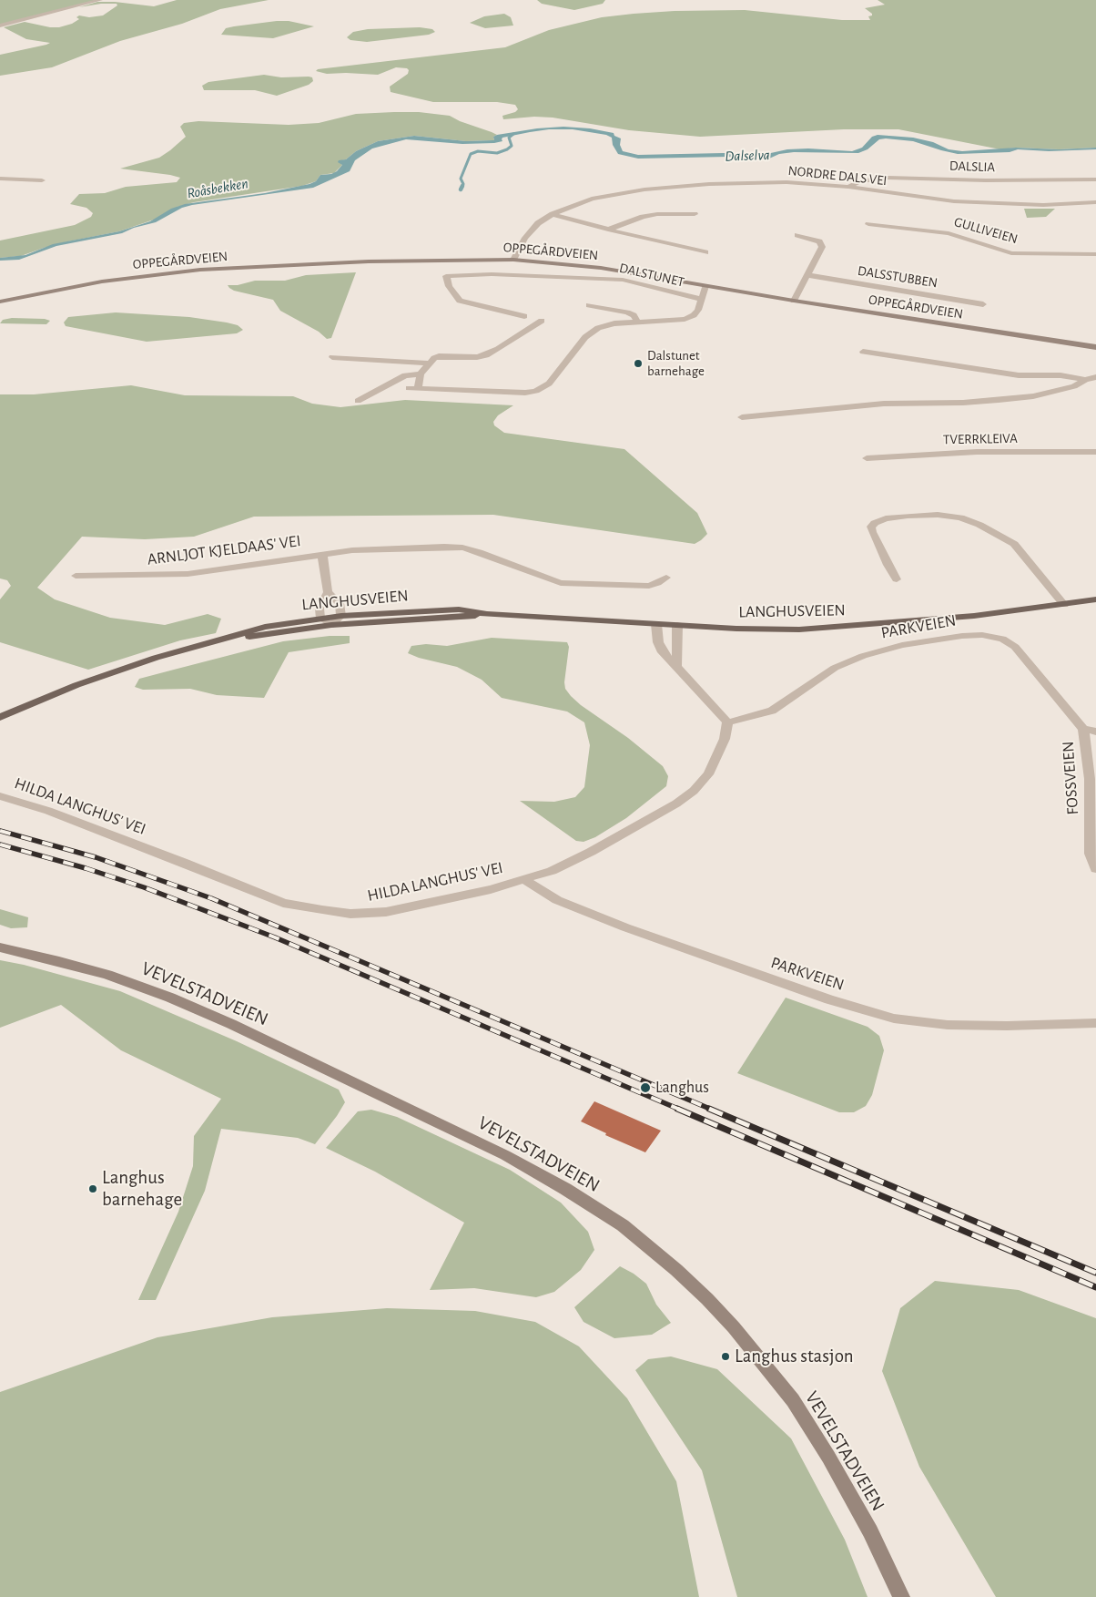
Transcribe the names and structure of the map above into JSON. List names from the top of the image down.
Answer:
{
  "streets": {
    "main road": ["OPPEGÅRDVEIEN", "LANGHUSVEIEN", "VEVELSTADVEIEN"],
    "street": [
      "DALSLIA",
      "NORDRE DALS VEI",
      "GULLIVEIEN",
      "DALSTUNET",
      "DALSSTUBBEN",
      "TVERRKLEIVA",
      "ARNLJOT KJELDAAS' VEI",
      "PARKVEIEN",
      "FOSSVEIEN",
      "HILDA LANGHUS' VEI"
    ]
  },
  "crossings": [
    ["DALSLIA", "NORDRE DALS VEI"],
    ["NORDRE DALS VEI", "OPPEGÅRDVEIEN"],
    ["OPPEGÅRDVEIEN", "DALSTUNET"],
    ["ARNLJOT KJELDAAS' VEI", "LANGHUSVEIEN"],
    ["PARKVEIEN", "FOSSVEIEN"],
    ["PARKVEIEN", "HILDA LANGHUS' VEI"]
  ],
  "water": ["Dalselva", "Roåsbekken"],
  "places": [
    "Dalstunet barnehage",
    "Langhus",
    "Langhus barnehage",
    "Langhus stasjon"
  ]
}
